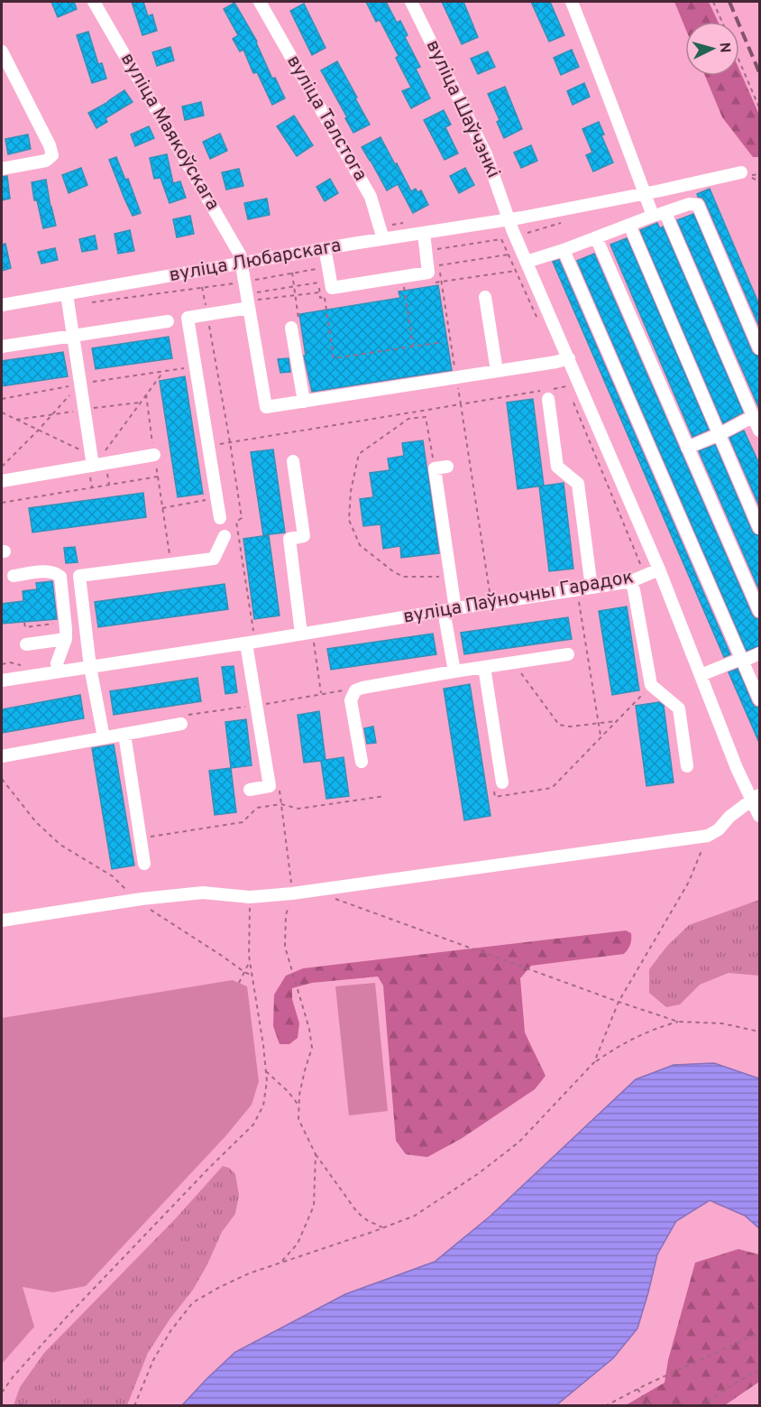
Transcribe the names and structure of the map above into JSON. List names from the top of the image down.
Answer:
{
  "streets": {
    "street": [
      "вуліца Шаўчэнкі",
      "вуліца Талстога",
      "вуліца Маякоўскага",
      "вуліца Любарскага",
      "вуліца Паўночны Гарадок"
    ]
  },
  "crossings": [
    ["вуліца Шаўчэнкі", "вуліца Любарскага"],
    ["вуліца Шаўчэнкі", "вуліца Паўночны Гарадок"],
    ["вуліца Талстога", "вуліца Любарскага"],
    ["вуліца Маякоўскага", "вуліца Любарскага"],
    ["вуліца Любарскага", "вуліца Паўночны Гарадок"]
  ],
  "north": "right"
}
